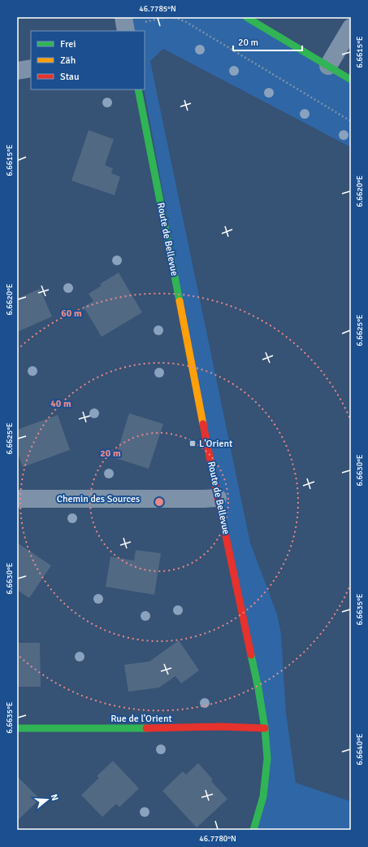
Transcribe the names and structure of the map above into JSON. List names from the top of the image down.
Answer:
{
  "streets": {
    "street": ["Route de Bellevue", "Chemin des Sources", "Rue de l'Orient"]
  },
  "crossings": [
    ["Route de Bellevue", "Chemin des Sources"],
    ["Route de Bellevue", "Rue de l'Orient"]
  ],
  "places": {
    "transit": ["L'Orient"]
  },
  "legend": ["Frei", "Zäh", "Stau"],
  "scale_bar": "20 m",
  "north": "right",
  "coordinates": [
    "46.7785°N",
    "6.6615°E",
    "6.6620°E",
    "6.6625°E",
    "6.6630°E",
    "6.6635°E",
    "6.6640°E",
    "46.7780°N"
  ],
  "rings": ["60 m", "40 m", "20 m"]
}
